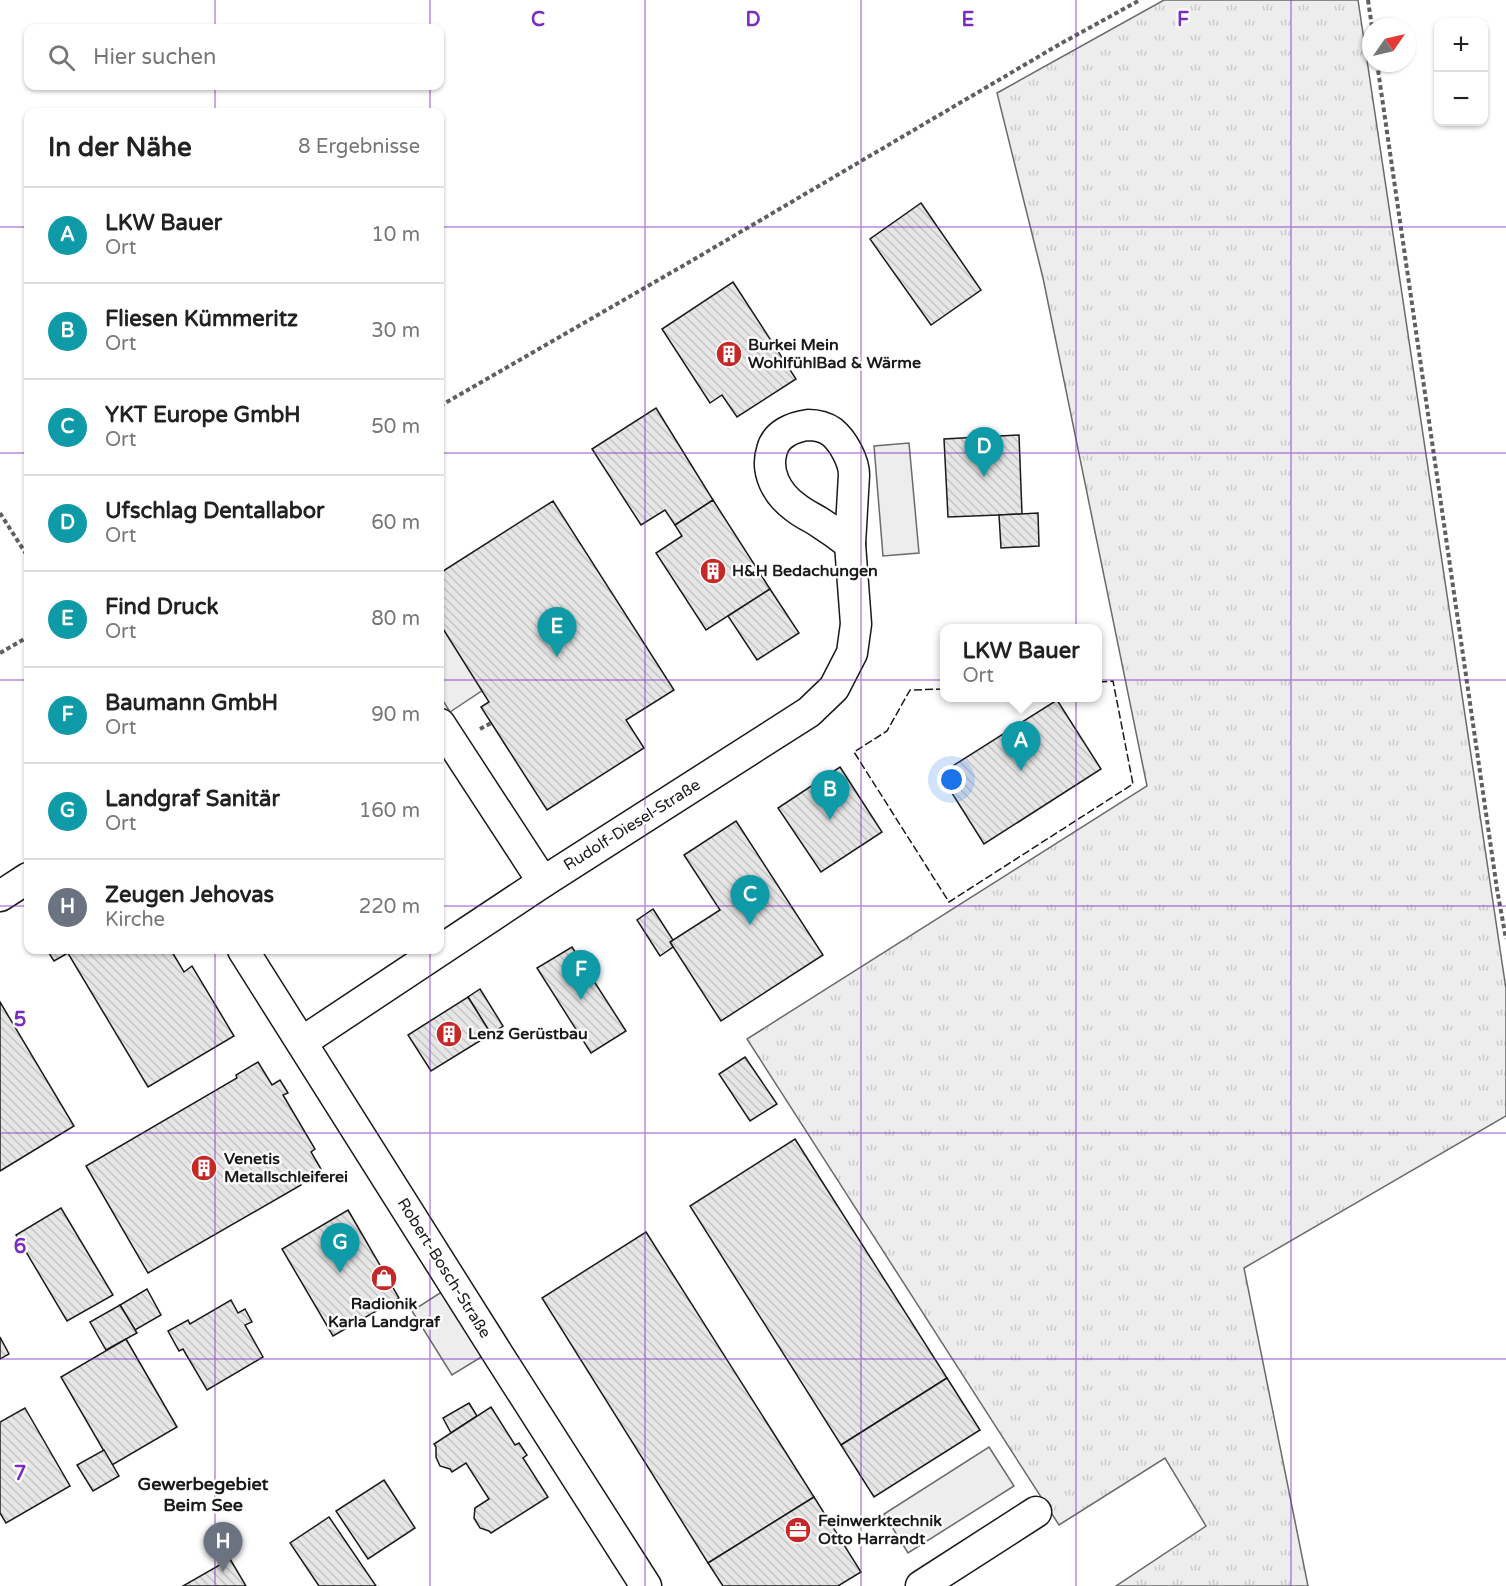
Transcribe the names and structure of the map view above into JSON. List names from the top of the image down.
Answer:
{
  "streets": {
    "street": ["Rudolf-Diesel-Straße", "Robert-Bosch-Straße"]
  },
  "crossings": [
    ["Rudolf-Diesel-Straße", "Robert-Bosch-Straße"]
  ],
  "districts": ["Gewerbegebiet Beim See"],
  "places": {
    "building": [
      "Burkei Mein WohlfühlBad & Wärme",
      "H&H Bedachungen",
      "Lenz Gerüstbau",
      "Venetis Metallschleiferei"
    ],
    "shop": ["Radionik Karla Landgraf"],
    "office": ["Feinwerktechnik Otto Harrandt"]
  },
  "north": "top right",
  "page": {
    "map_buttons": ["+", "−"],
    "search": "Hier suchen",
    "heading": ["In der Nähe", "8 Ergebnisse"],
    "list": [
      {
        "mark": "A",
        "name": "LKW Bauer",
        "note": "Ort",
        "value": "10 m"
      },
      {
        "mark": "B",
        "name": "Fliesen Kümmeritz",
        "note": "Ort",
        "value": "30 m"
      },
      {
        "mark": "C",
        "name": "YKT Europe GmbH",
        "note": "Ort",
        "value": "50 m"
      },
      {
        "mark": "D",
        "name": "Ufschlag Dentallabor",
        "note": "Ort",
        "value": "60 m"
      },
      {
        "mark": "E",
        "name": "Find Druck",
        "note": "Ort",
        "value": "80 m"
      },
      {
        "mark": "F",
        "name": "Baumann GmbH",
        "note": "Ort",
        "value": "90 m"
      },
      {
        "mark": "G",
        "name": "Landgraf Sanitär",
        "note": "Ort",
        "value": "160 m"
      },
      {
        "mark": "H",
        "name": "Zeugen Jehovas",
        "note": "Kirche",
        "value": "220 m"
      }
    ],
    "pins": [
      "D",
      "E",
      "A",
      "B",
      "C",
      "F",
      "G",
      "H"
    ],
    "popup": ["LKW Bauer", "Ort"]
  },
  "grid": {
    "columns": [
      "C",
      "D",
      "E",
      "F"
    ],
    "rows": ["5", "6", "7"]
  }
}
